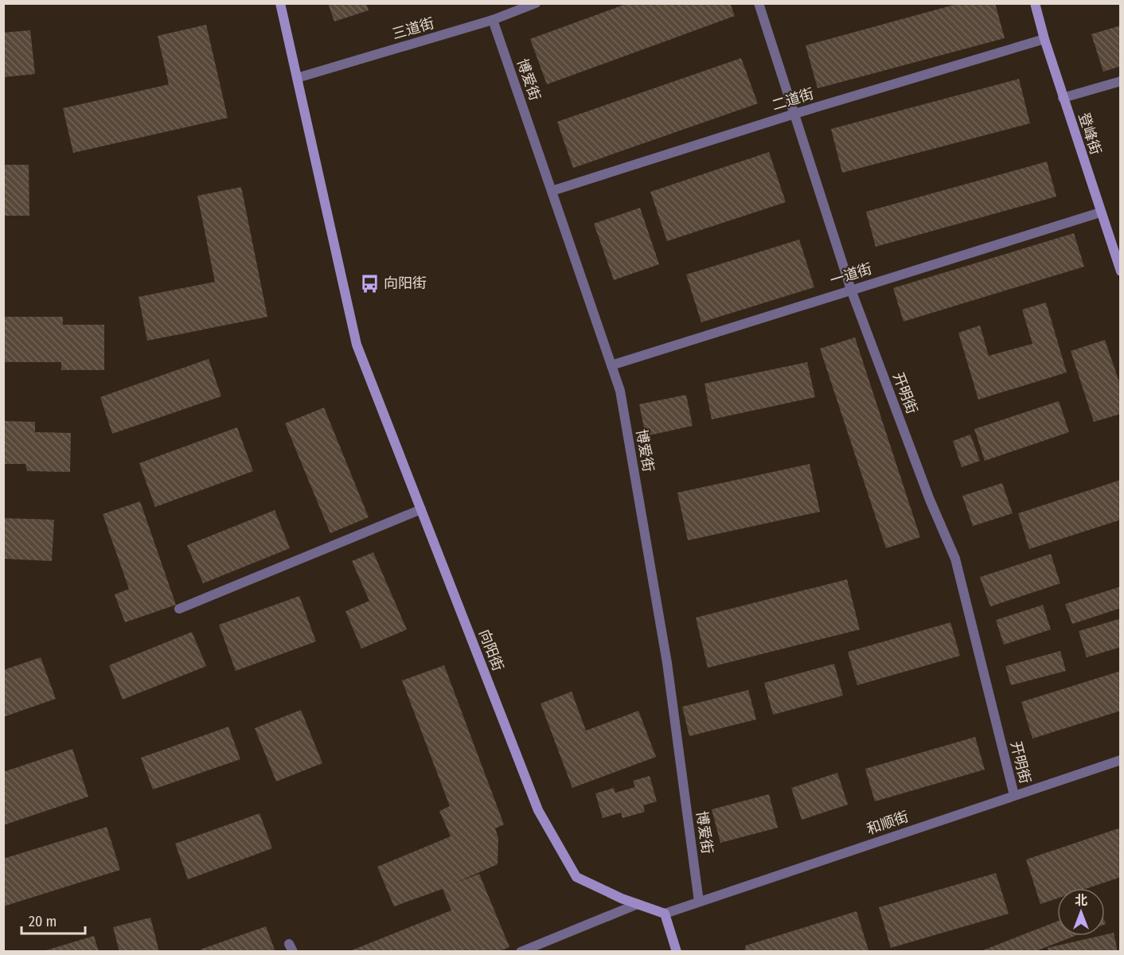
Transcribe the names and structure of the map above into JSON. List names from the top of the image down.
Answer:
{
  "streets": {
    "street": [
      "三道街",
      "博爱街",
      "二道街",
      "登峰街",
      "一道街",
      "开明街",
      "向阳街",
      "和顺街"
    ]
  },
  "crossings": [
    ["三道街", "博爱街"],
    ["三道街", "向阳街"],
    ["博爱街", "二道街"],
    ["博爱街", "一道街"],
    ["博爱街", "和顺街"],
    ["二道街", "登峰街"],
    ["二道街", "开明街"],
    ["登峰街", "一道街"],
    ["一道街", "开明街"],
    ["开明街", "和顺街"],
    ["向阳街", "和顺街"]
  ],
  "places": {
    "bus stop": ["向阳街"]
  },
  "scale_bar": "20 m",
  "north": "top"
}
